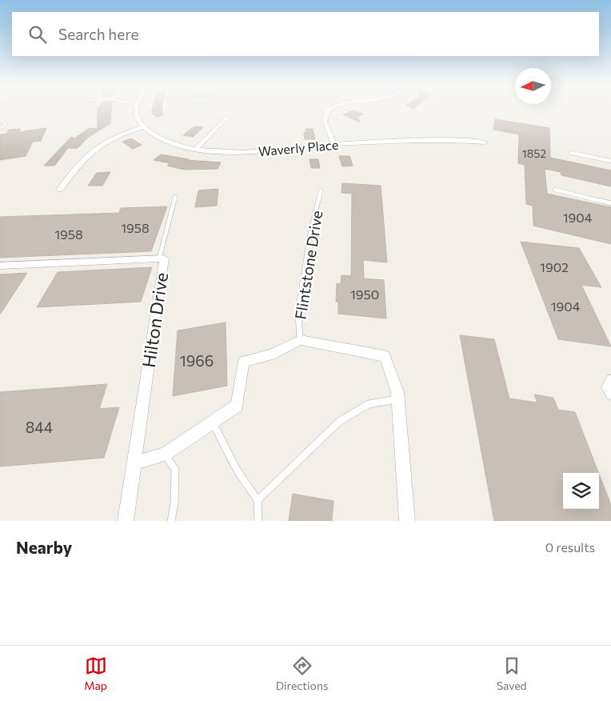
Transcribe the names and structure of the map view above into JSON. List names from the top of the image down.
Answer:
{
  "streets": {
    "street": ["Waverly Place", "Flintstone Drive", "Hilton Drive"]
  },
  "crossings": [
    ["Flintstone Drive", "Hilton Drive"]
  ],
  "house_numbers": [
    "1852",
    "1904",
    "1958",
    "1958",
    "1902",
    "1950",
    "1904",
    "1966",
    "844"
  ],
  "north": "left",
  "page": {
    "search": "Search here",
    "heading": ["Nearby", "0 results"],
    "nav": ["Map", "Directions", "Saved"]
  }
}
